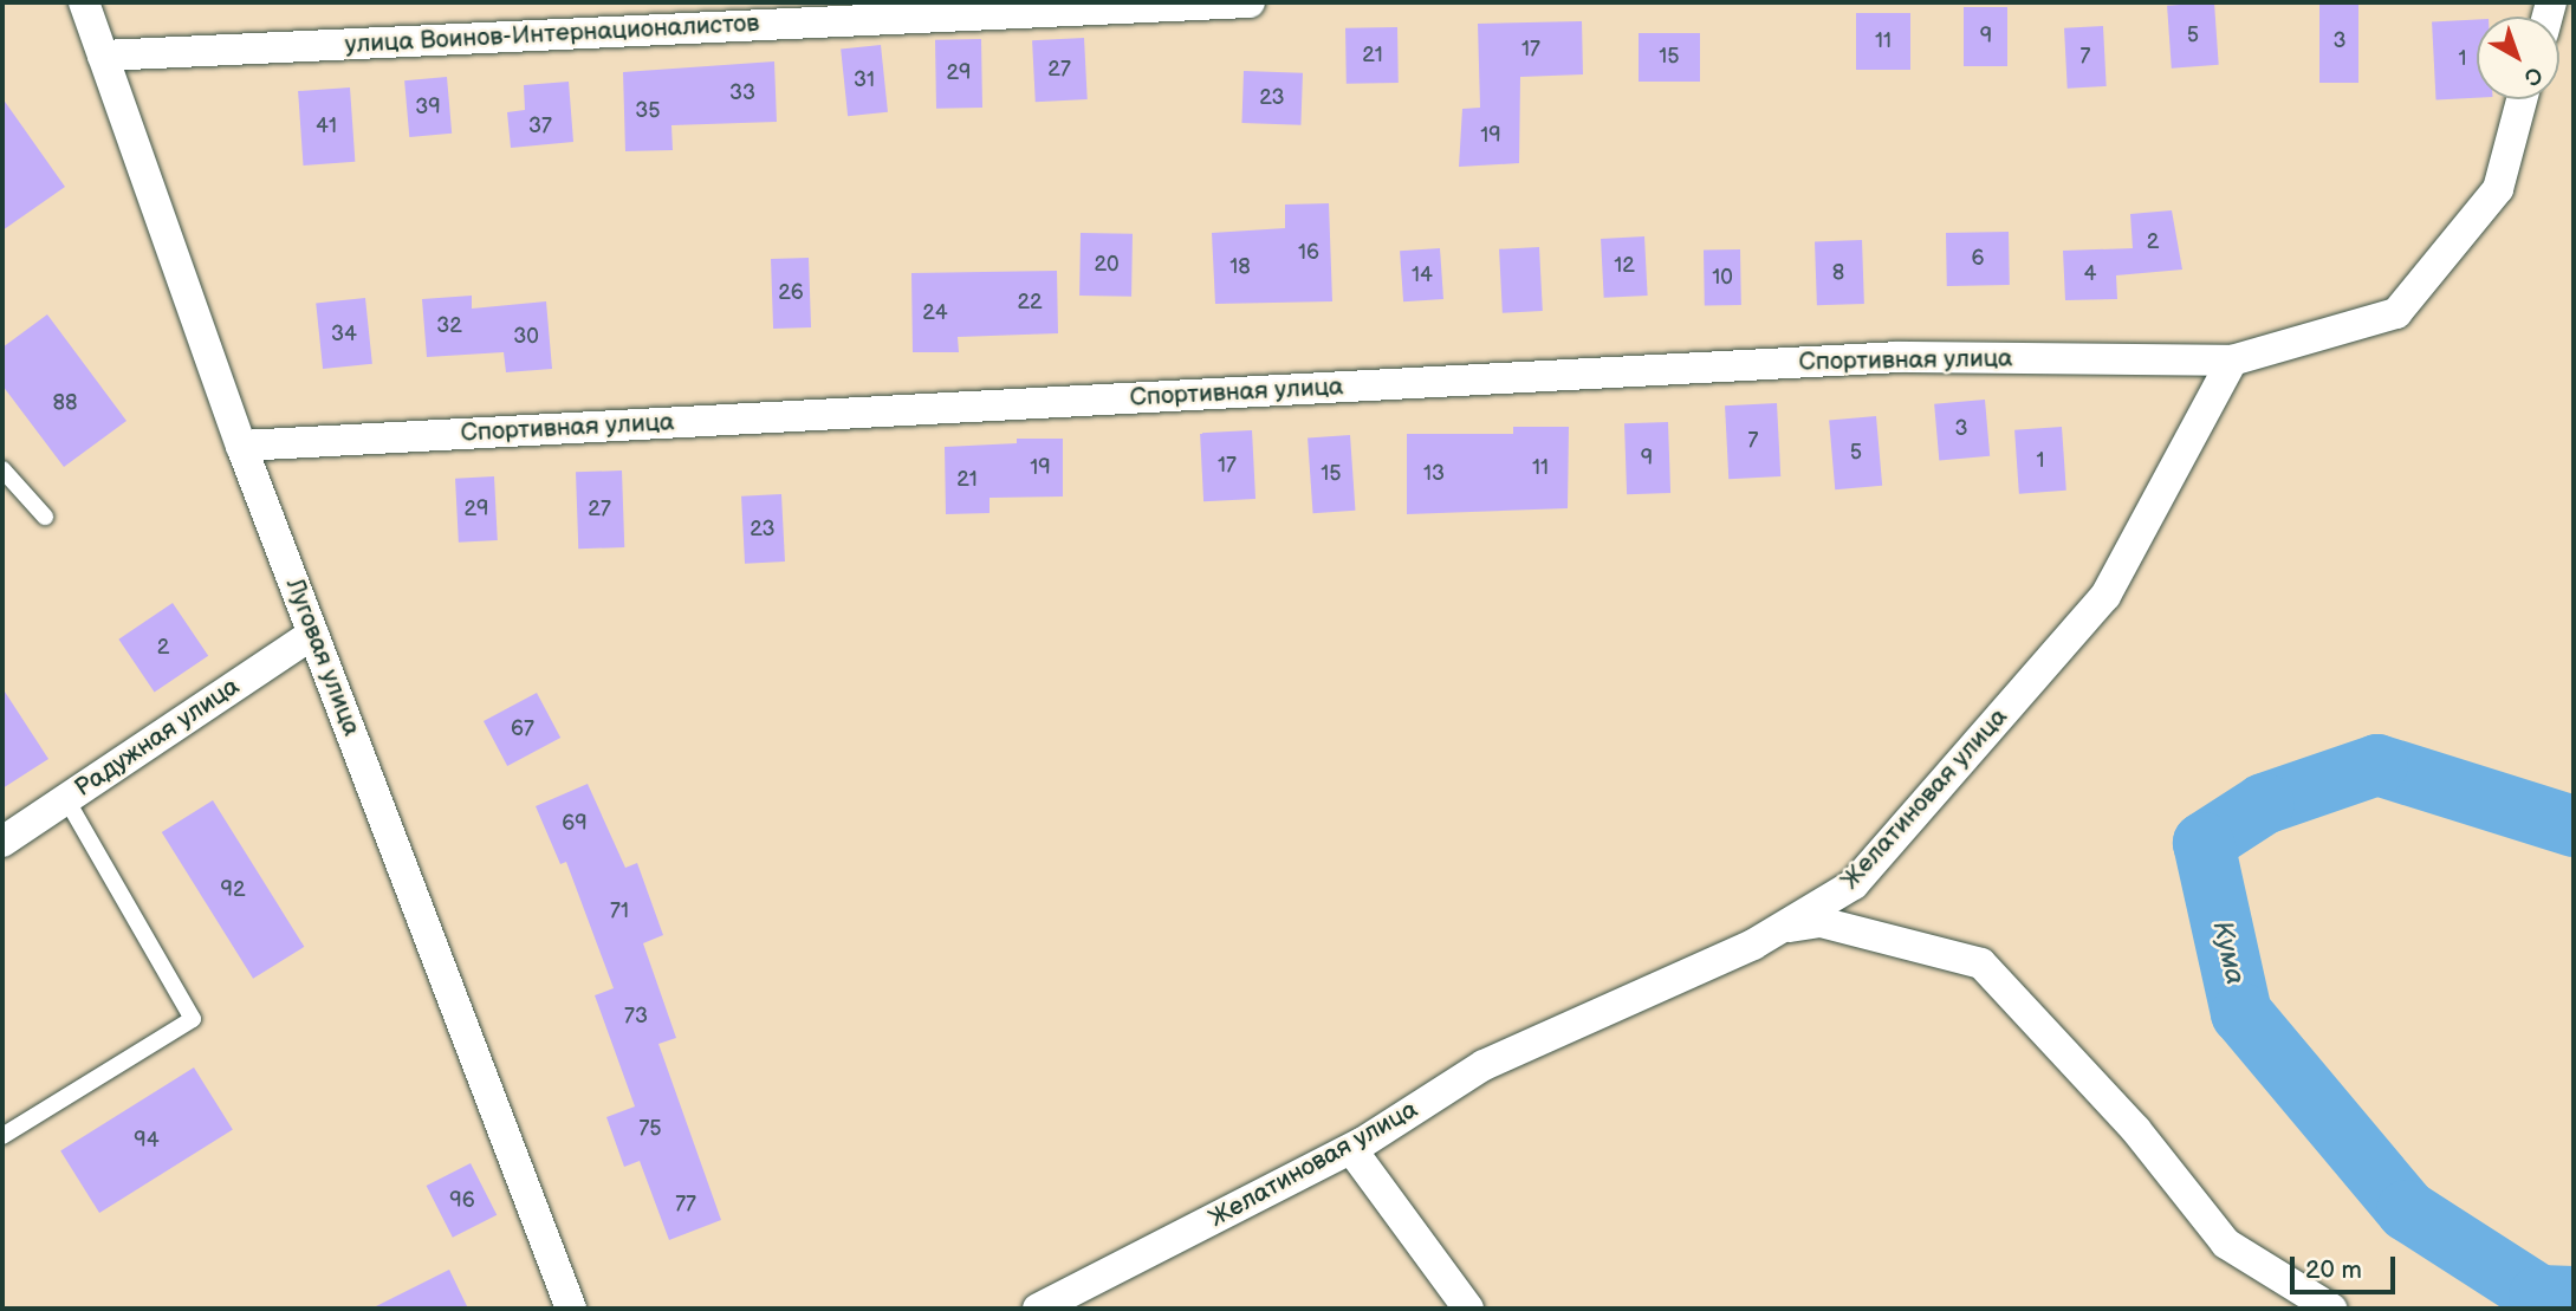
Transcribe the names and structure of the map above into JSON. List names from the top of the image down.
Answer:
{
  "streets": {
    "street": [
      "улица Воинов-Интернационалистов",
      "Спортивная улица",
      "Луговая улица",
      "Радужная улица",
      "Желатиновая улица"
    ]
  },
  "crossings": [
    ["улица Воинов-Интернационалистов", "Луговая улица"],
    ["Спортивная улица", "Луговая улица"],
    ["Спортивная улица", "Желатиновая улица"],
    ["Луговая улица", "Радужная улица"]
  ],
  "water": ["Кума"],
  "house_numbers": [
    "5",
    "9",
    "11",
    "3",
    "17",
    "21",
    "15",
    "7",
    "1",
    "27",
    "29",
    "31",
    "33",
    "23",
    "39",
    "35",
    "41",
    "37",
    "19",
    "2",
    "16",
    "6",
    "20",
    "12",
    "18",
    "8",
    "4",
    "14",
    "10",
    "26",
    "22",
    "24",
    "32",
    "34",
    "30",
    "88",
    "3",
    "7",
    "5",
    "9",
    "1",
    "17",
    "19",
    "11",
    "15",
    "13",
    "21",
    "29",
    "27",
    "23",
    "2",
    "67",
    "69",
    "92",
    "71",
    "73",
    "75",
    "94",
    "96",
    "77"
  ],
  "scale_bar": "20 m",
  "north": "bottom right"
}
